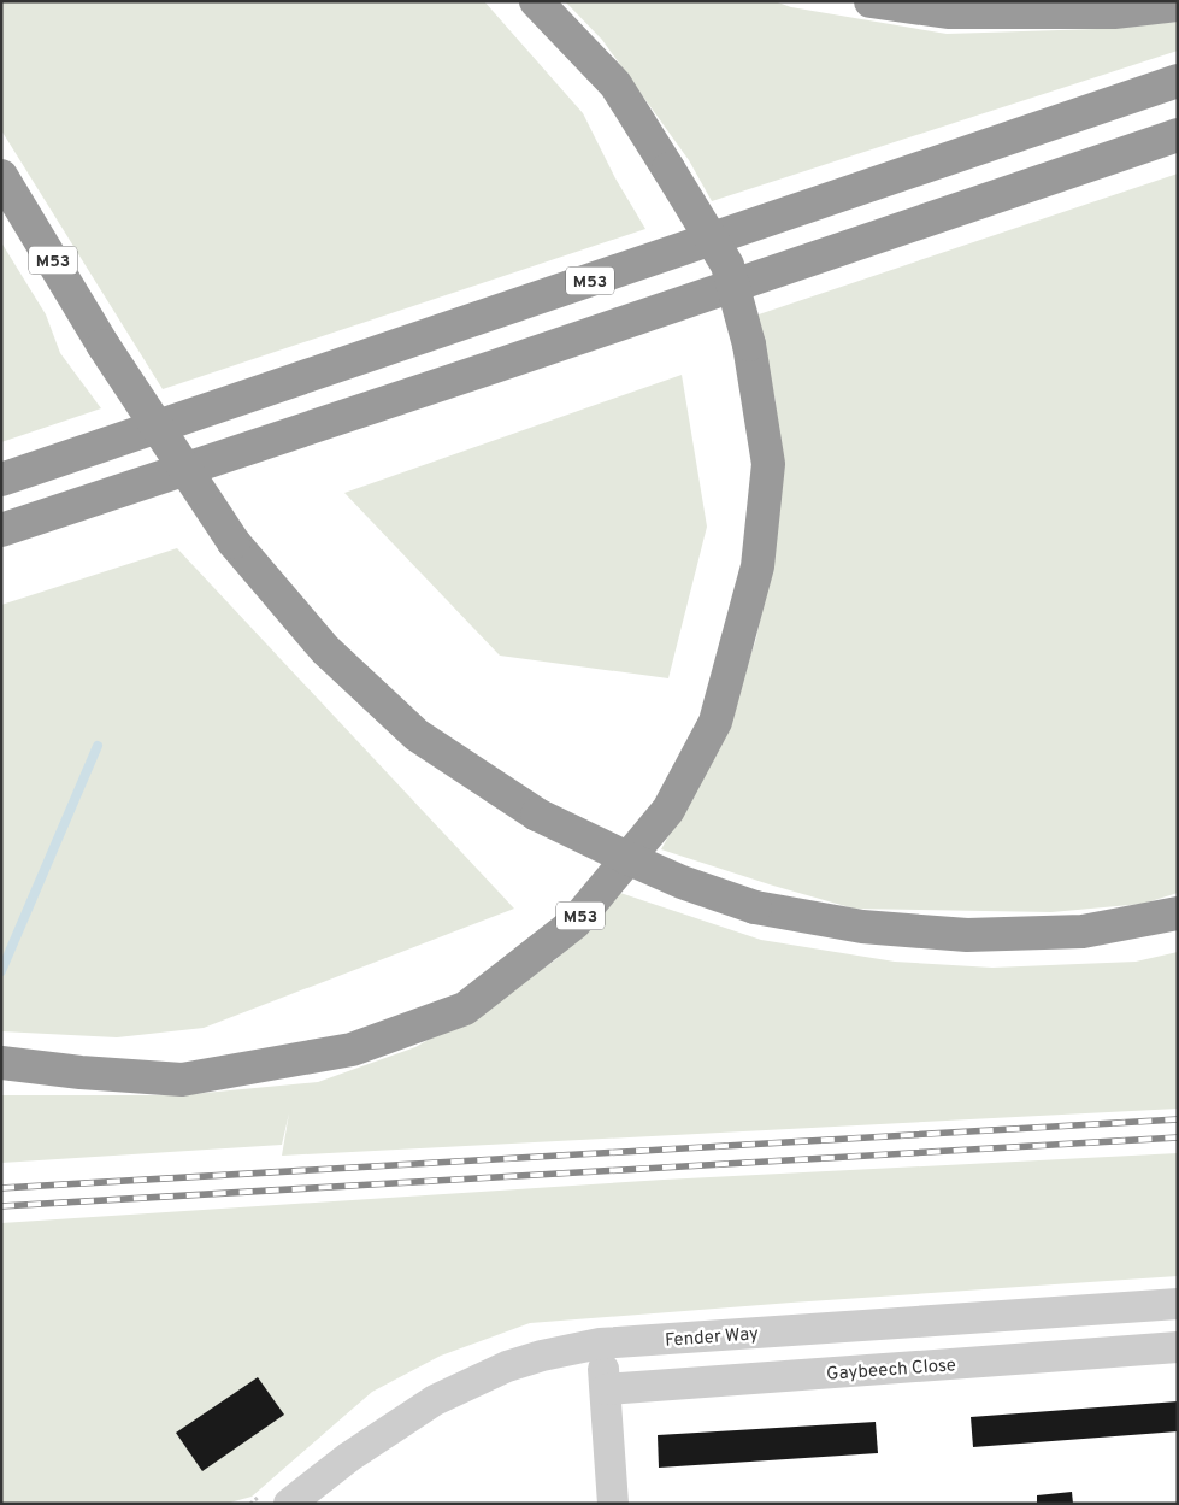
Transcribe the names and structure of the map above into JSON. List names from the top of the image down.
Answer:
{
  "streets": {
    "highway": ["M53"],
    "street": ["Fender Way", "Gaybeech Close"]
  }
}
